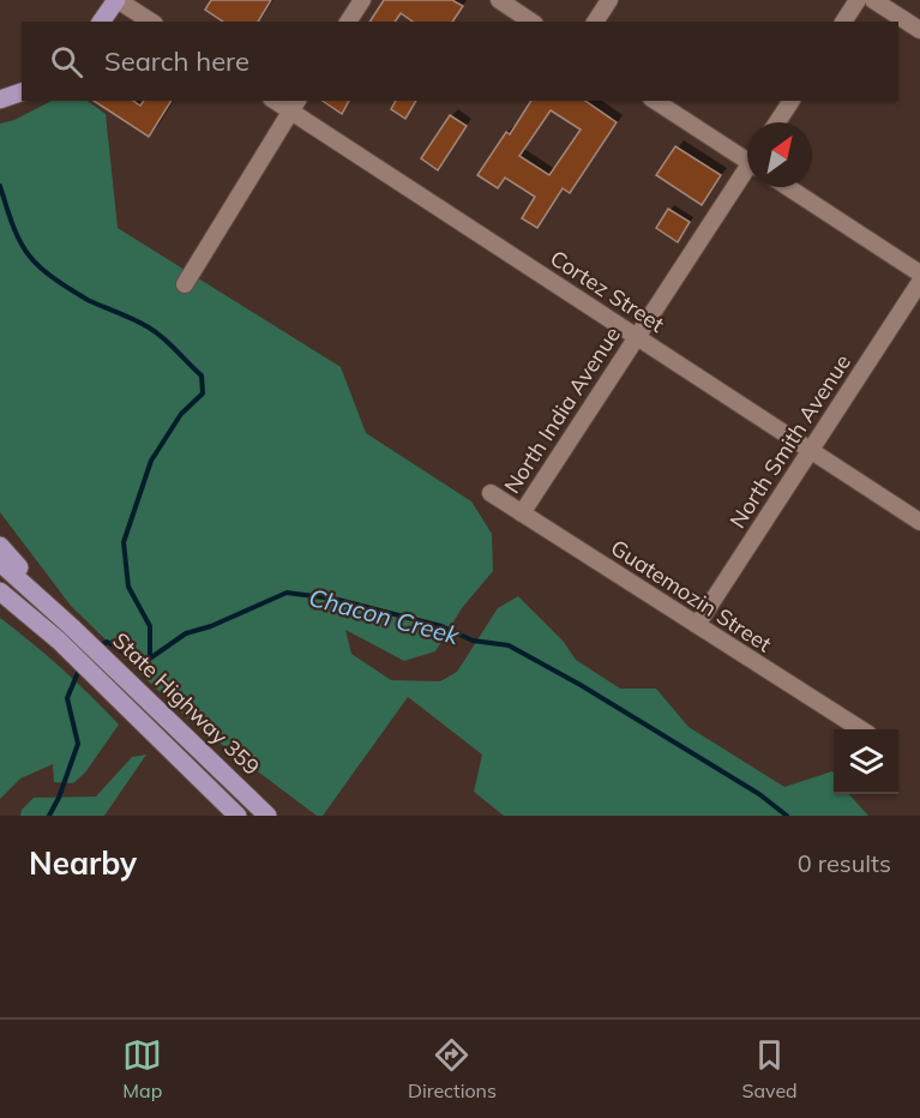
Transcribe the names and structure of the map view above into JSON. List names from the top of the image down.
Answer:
{
  "streets": {
    "main road": ["State Highway 359"],
    "street": [
      "Cortez Street",
      "North India Avenue",
      "North Smith Avenue",
      "Guatemozin Street"
    ]
  },
  "crossings": [
    ["Cortez Street", "North India Avenue"],
    ["Cortez Street", "North Smith Avenue"],
    ["North India Avenue", "Guatemozin Street"],
    ["North Smith Avenue", "Guatemozin Street"]
  ],
  "water": ["Chacon Creek"],
  "north": "top right",
  "page": {
    "search": "Search here",
    "heading": ["Nearby", "0 results"],
    "nav": ["Map", "Directions", "Saved"]
  }
}
